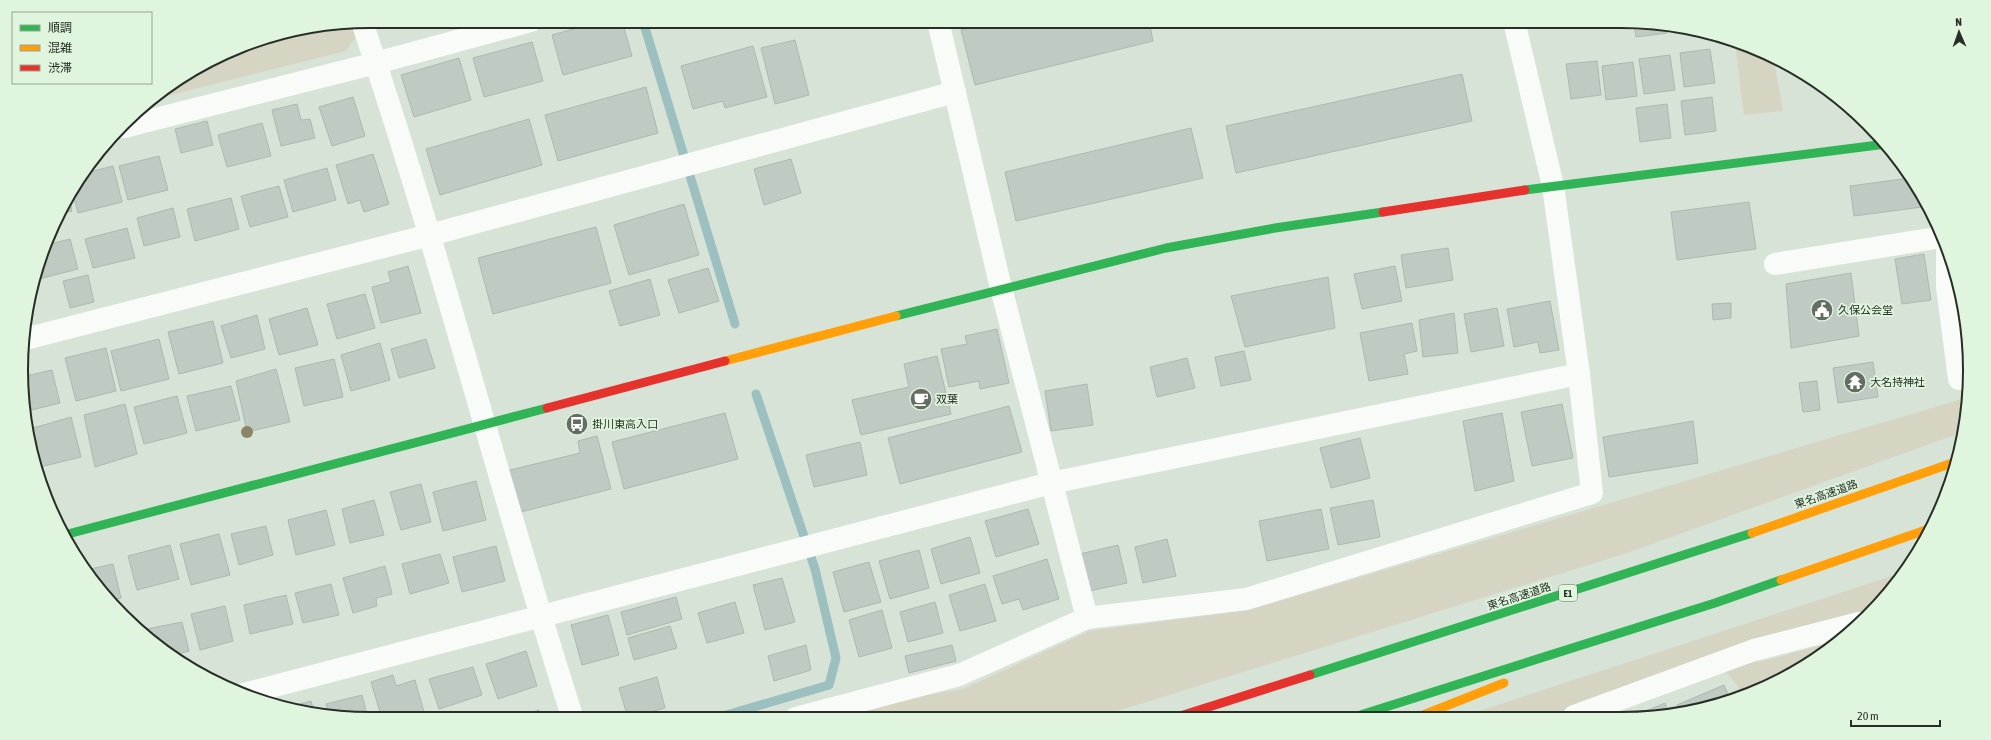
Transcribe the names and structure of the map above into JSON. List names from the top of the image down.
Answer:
{
  "streets": {
    "main road": ["東名高速道路", "E1"]
  },
  "places": {
    "public building": ["久保公会堂"],
    "temple": ["大名持神社"],
    "cafe": ["双葉"],
    "bus stop": ["掛川東高入口"]
  },
  "legend": ["順調", "混雑", "渋滞"],
  "scale_bar": "20 m",
  "north": "top"
}
